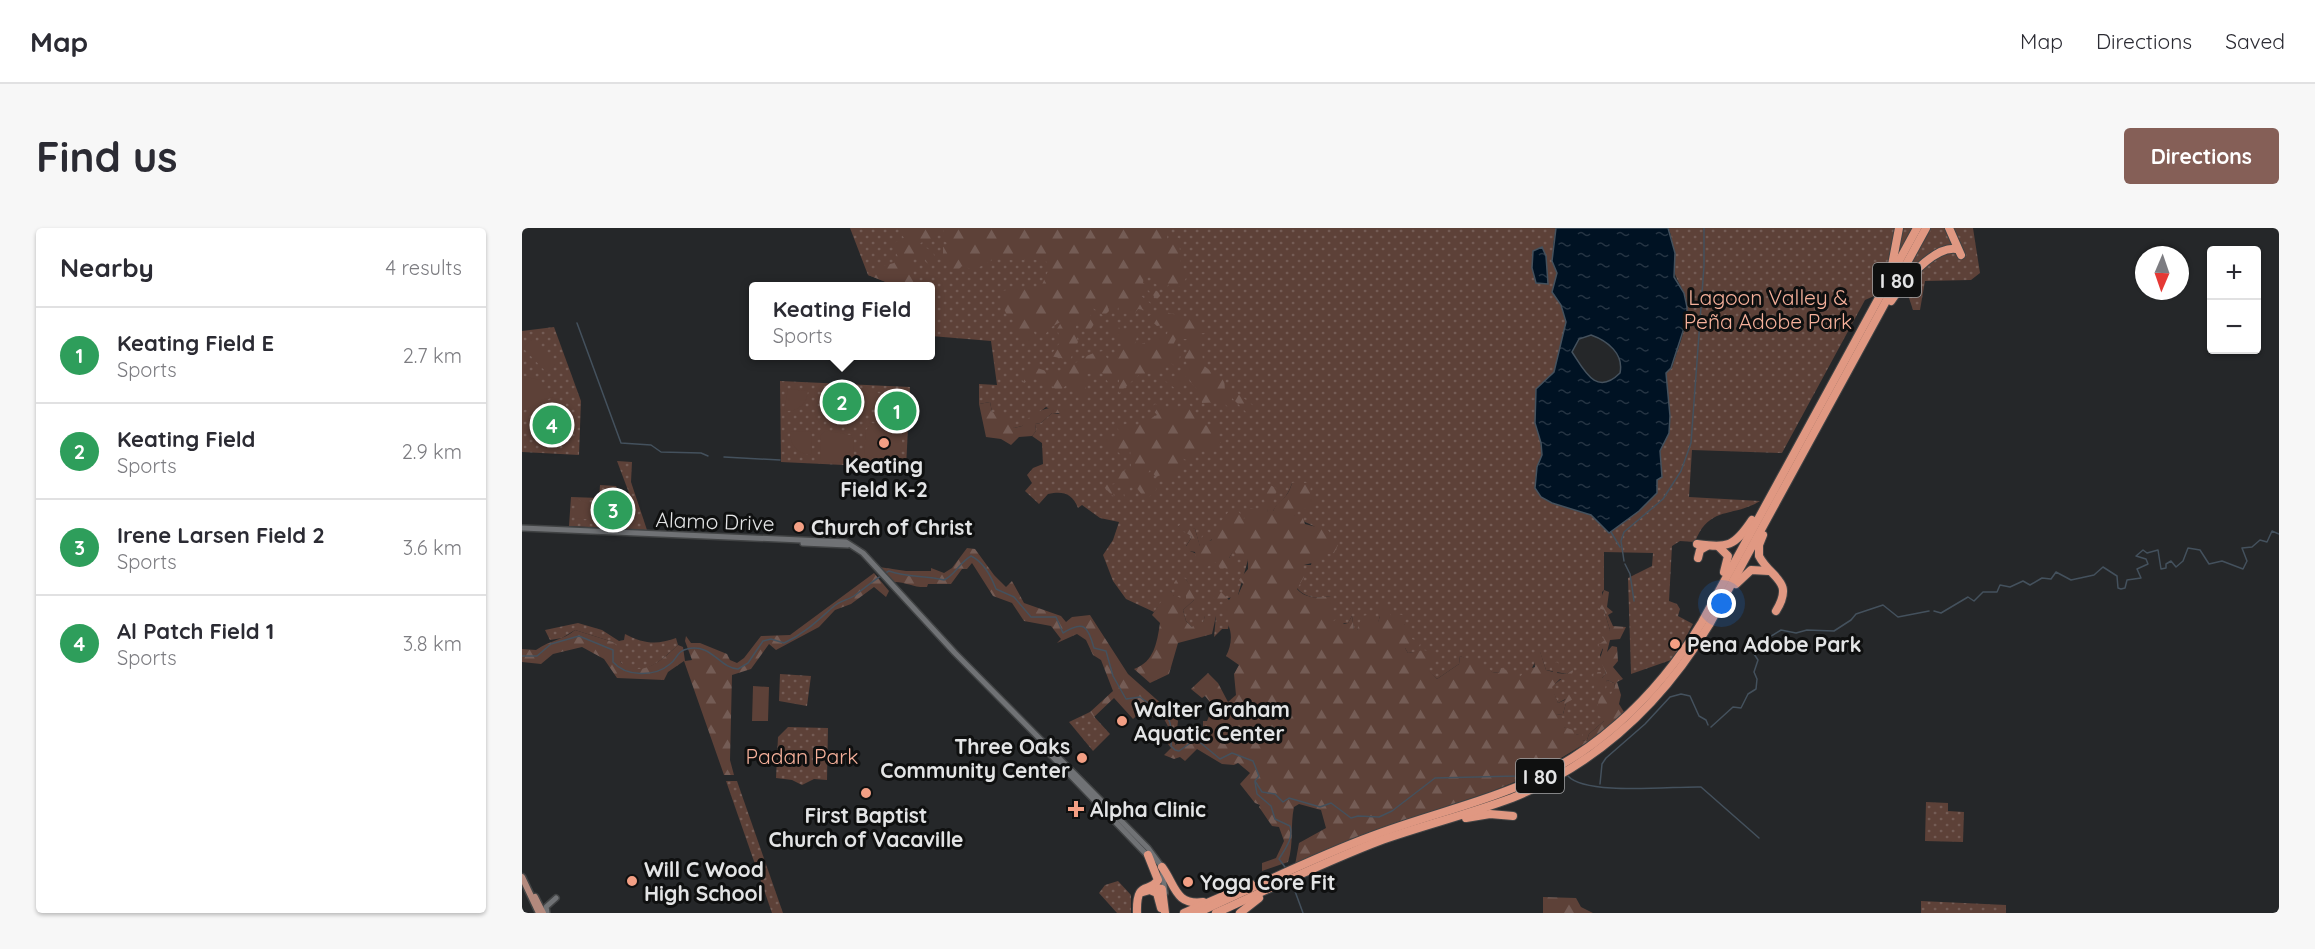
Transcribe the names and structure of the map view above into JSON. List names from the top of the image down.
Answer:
{
  "streets": {
    "highway": ["I 80"],
    "main road": ["Alamo Drive"]
  },
  "parks": ["Lagoon Valley & Peña Adobe Park", "Padan Park"],
  "places": {
    "other": [
      "Keating Field K-2",
      "Church of Christ",
      "Pena Adobe Park",
      "Walter Graham Aquatic Center",
      "Three Oaks Community Center",
      "First Baptist Church of Vacaville",
      "Will C Wood High School",
      "Yoga Core Fit"
    ],
    "health": ["Alpha Clinic"]
  },
  "north": "bottom",
  "page": {
    "header": "Map",
    "nav": ["Map", "Directions", "Saved"],
    "buttons": "Directions",
    "title": "Find us",
    "heading": ["Nearby", "4 results"],
    "map_buttons": ["+", "−"],
    "popup": ["Keating Field", "Sports"],
    "list": [
      {
        "mark": "1",
        "name": "Keating Field E",
        "note": "Sports",
        "value": "2.7 km"
      },
      {
        "mark": "2",
        "name": "Keating Field",
        "note": "Sports",
        "value": "2.9 km"
      },
      {
        "mark": "3",
        "name": "Irene Larsen Field 2",
        "note": "Sports",
        "value": "3.6 km"
      },
      {
        "mark": "4",
        "name": "Al Patch Field 1",
        "note": "Sports",
        "value": "3.8 km"
      }
    ],
    "pins": [
      "2",
      "1",
      "4",
      "3"
    ]
  }
}
